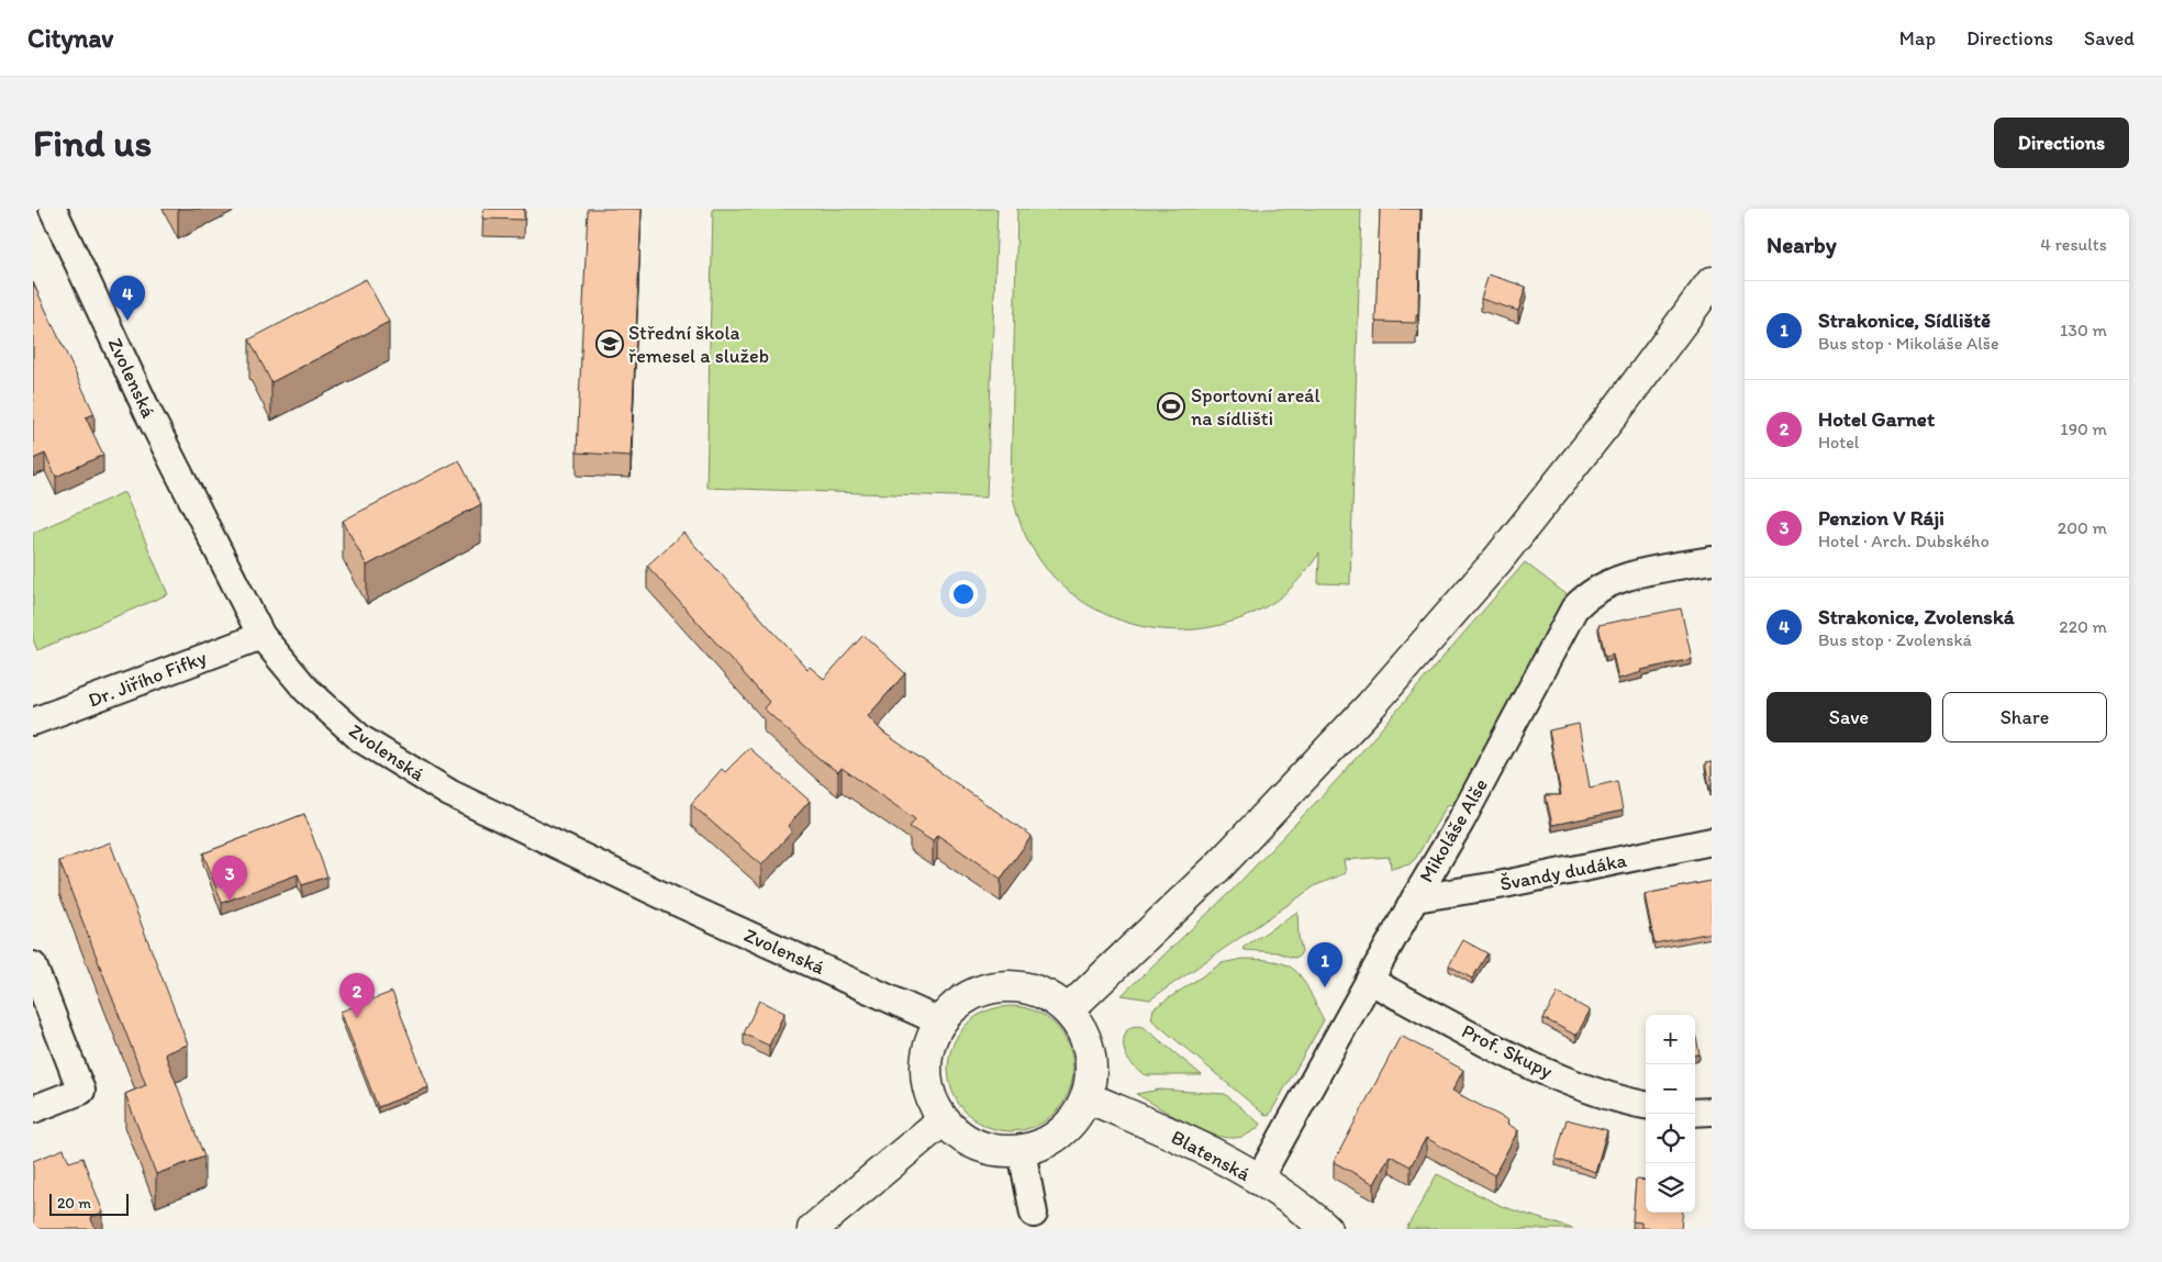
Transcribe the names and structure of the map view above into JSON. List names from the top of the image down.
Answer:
{
  "streets": {
    "main road": ["Blatenská"],
    "street": [
      "Zvolenská",
      "Dr. Jiřího Fifky",
      "Mikoláše Alše",
      "Švandy dudáka",
      "Prof. Skupy"
    ]
  },
  "crossings": [
    ["Zvolenská", "Dr. Jiřího Fifky"],
    ["Zvolenská", "Blatenská"],
    ["Mikoláše Alše", "Švandy dudáka"],
    ["Mikoláše Alše", "Prof. Skupy"],
    ["Mikoláše Alše", "Blatenská"]
  ],
  "places": {
    "school or university": ["Střední škola řemesel a služeb"],
    "sports": ["Sportovní areál na sídlišti"]
  },
  "scale_bar": "20 m",
  "page": {
    "header": "Citynav",
    "nav": ["Map", "Directions", "Saved"],
    "buttons": [
      "Directions",
      ["Save", "Share"]
    ],
    "title": "Find us",
    "heading": ["Nearby", "4 results"],
    "pins": [
      "4",
      "3",
      "1",
      "2"
    ],
    "list": [
      {
        "mark": "1",
        "name": "Strakonice, Sídliště",
        "note": "Bus stop · Mikoláše Alše",
        "value": "130 m"
      },
      {
        "mark": "2",
        "name": "Hotel Garnet",
        "note": "Hotel",
        "value": "190 m"
      },
      {
        "mark": "3",
        "name": "Penzion V Ráji",
        "note": "Hotel · Arch. Dubského",
        "value": "200 m"
      },
      {
        "mark": "4",
        "name": "Strakonice, Zvolenská",
        "note": "Bus stop · Zvolenská",
        "value": "220 m"
      }
    ],
    "map_buttons": ["+", "−"],
    "scale": "20 m"
  }
}
